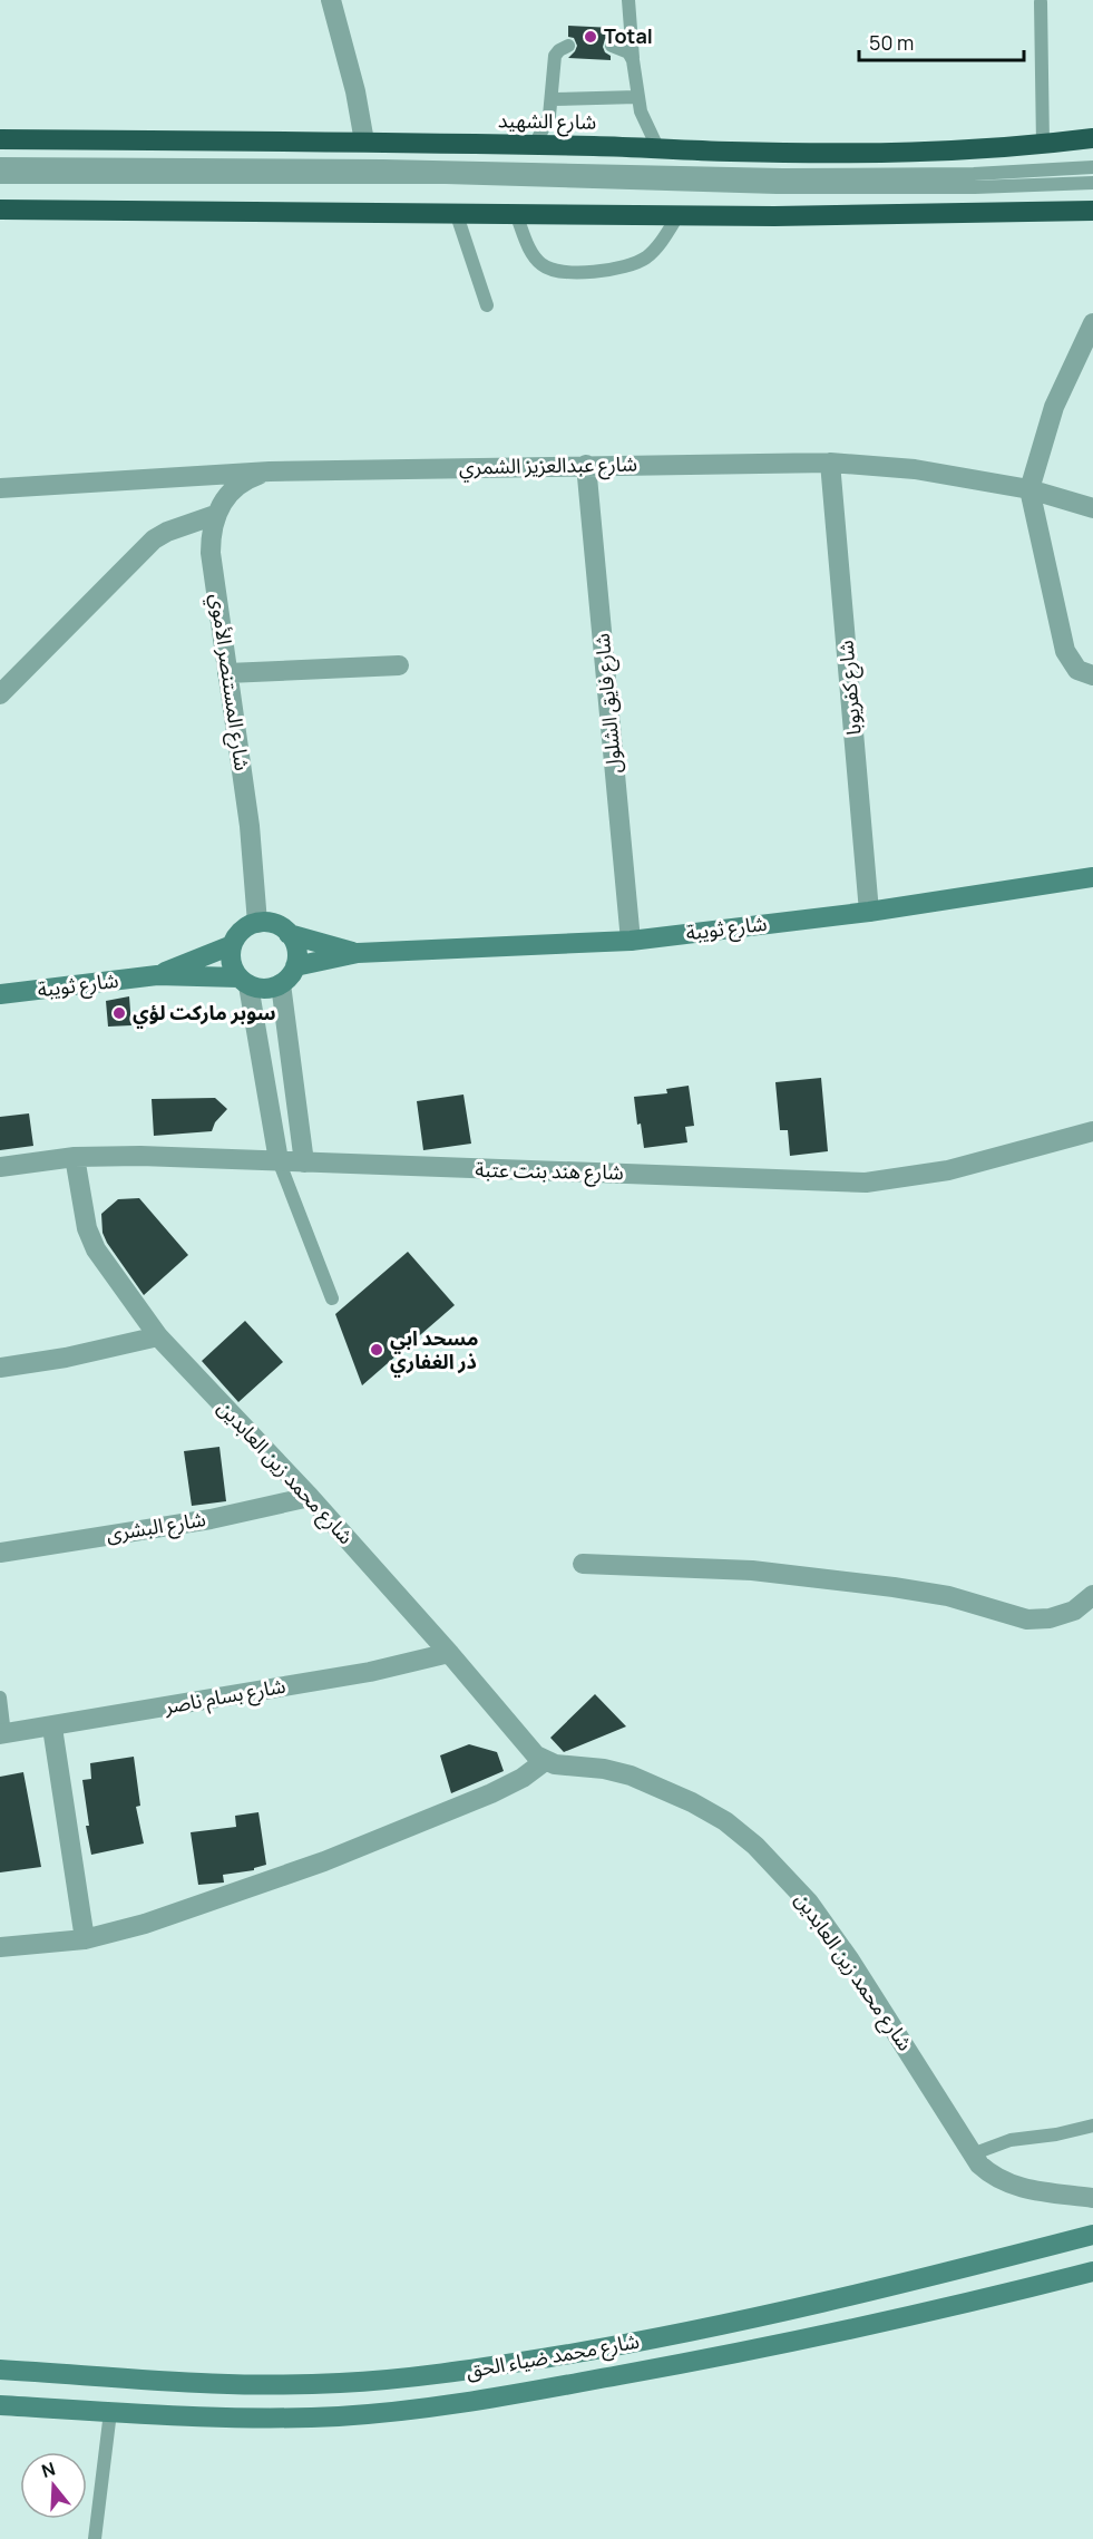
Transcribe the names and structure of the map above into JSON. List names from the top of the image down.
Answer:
{
  "streets": {
    "highway": ["شارع الشهيد"],
    "main road": ["شارع ثويبة", "شارع محمد ضياء الحق"],
    "street": [
      "شارع عبدالعزيز الشمري",
      "شارع المستنصر الأموي",
      "شارع كفريوبا",
      "شارع فايق الشلول",
      "شارع هند بنت عتبة",
      "شارع محمد زين العابدين",
      "شارع البشرى",
      "شارع بسام ناصر"
    ]
  },
  "crossings": [
    ["شارع عبدالعزيز الشمري", "شارع المستنصر الأموي"],
    ["شارع عبدالعزيز الشمري", "شارع كفريوبا"],
    ["شارع عبدالعزيز الشمري", "شارع فايق الشلول"],
    ["شارع المستنصر الأموي", "شارع ثويبة"],
    ["شارع كفريوبا", "شارع ثويبة"],
    ["شارع فايق الشلول", "شارع ثويبة"],
    ["شارع هند بنت عتبة", "شارع محمد زين العابدين"],
    ["شارع محمد زين العابدين", "شارع البشرى"],
    ["شارع محمد زين العابدين", "شارع بسام ناصر"]
  ],
  "places": ["Total", "سوبر ماركت لؤي", "مسحد ابي ذر الغفاري"],
  "scale_bar": "50 m",
  "north": "top"
}
